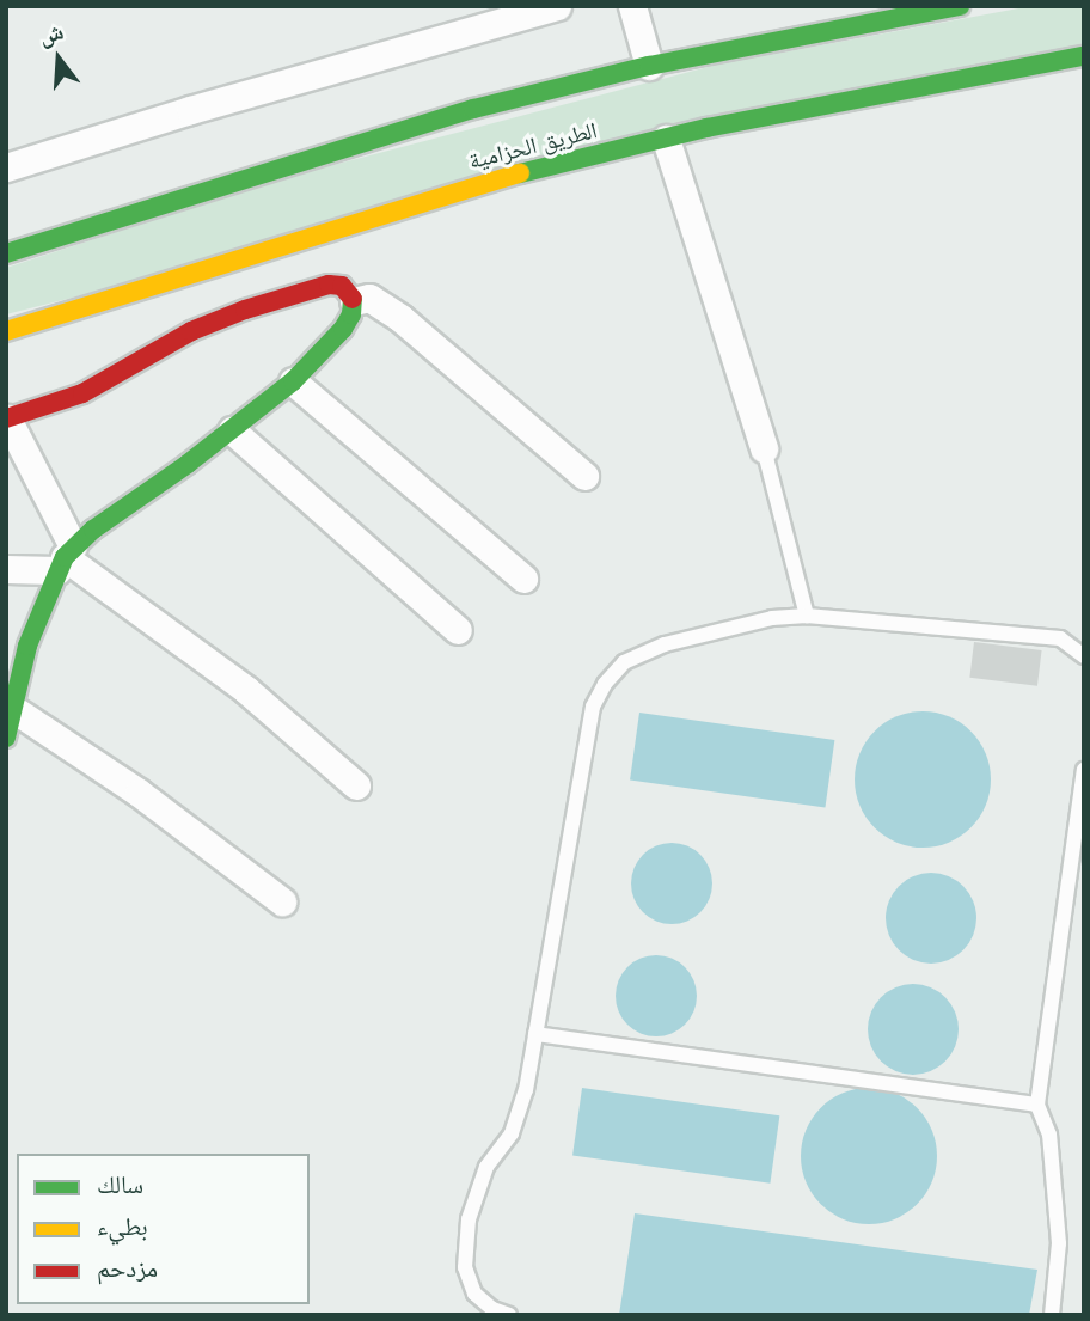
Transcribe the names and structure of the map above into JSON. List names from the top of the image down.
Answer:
{
  "streets": {
    "main road": ["الطريق الحزامية"]
  },
  "legend": ["سالك", "بطيء", "مزدحم"],
  "north": "top"
}
